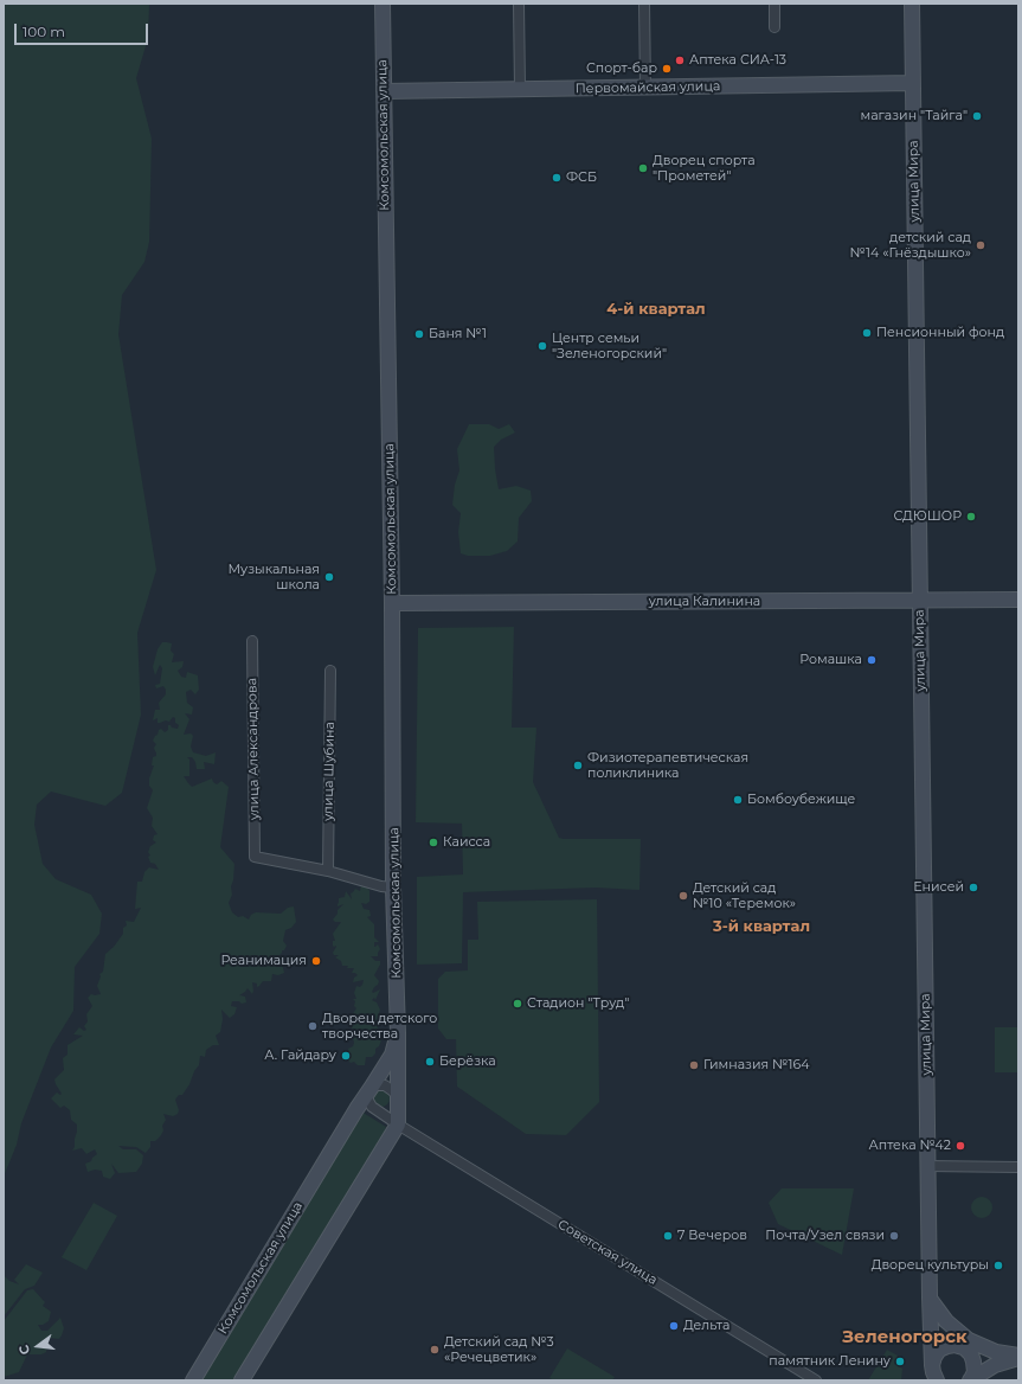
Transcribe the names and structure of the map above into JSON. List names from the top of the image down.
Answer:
{
  "streets": {
    "street": [
      "Первомайская улица",
      "Комсомольская улица",
      "улица Мира",
      "улица Калинина",
      "улица Александрова",
      "улица Шубина",
      "Советская улица"
    ]
  },
  "crossings": [
    ["Первомайская улица", "Комсомольская улица"],
    ["Первомайская улица", "улица Мира"],
    ["Комсомольская улица", "улица Калинина"],
    ["Комсомольская улица", "Советская улица"],
    ["улица Мира", "улица Калинина"],
    ["улица Александрова", "улица Шубина"]
  ],
  "districts": ["4-й квартал", "3-й квартал", "Зеленогорск"],
  "places": [
    "Аптека СИА-13",
    "Спорт-бар",
    "магазин \"Тайга\"",
    "Дворец спорта \"Прометей\"",
    "ФСБ",
    "детский сад №14 «Гнёздышко»",
    "Пенсионный фонд",
    "Баня №1",
    "Центр семьи \"Зеленогорский\"",
    "СДЮШОР",
    "Музыкальная школа",
    "Ромашка",
    "Физиотерапевтическая поликлиника",
    "Бомбоубежище",
    "Каисса",
    "Енисей",
    "Детский сад №10 «Теремок»",
    "Реанимация",
    "Стадион \"Труд\"",
    "Дворец детского творчества",
    "А. Гайдару",
    "Берёзка",
    "Гимназия №164",
    "Аптека №42",
    "7 Вечеров",
    "Почта/Узел связи",
    "Дворец культуры",
    "Дельта",
    "Детский сад №3 «Речецветик»",
    "памятник Ленину"
  ],
  "scale_bar": "100 m",
  "north": "left"
}
